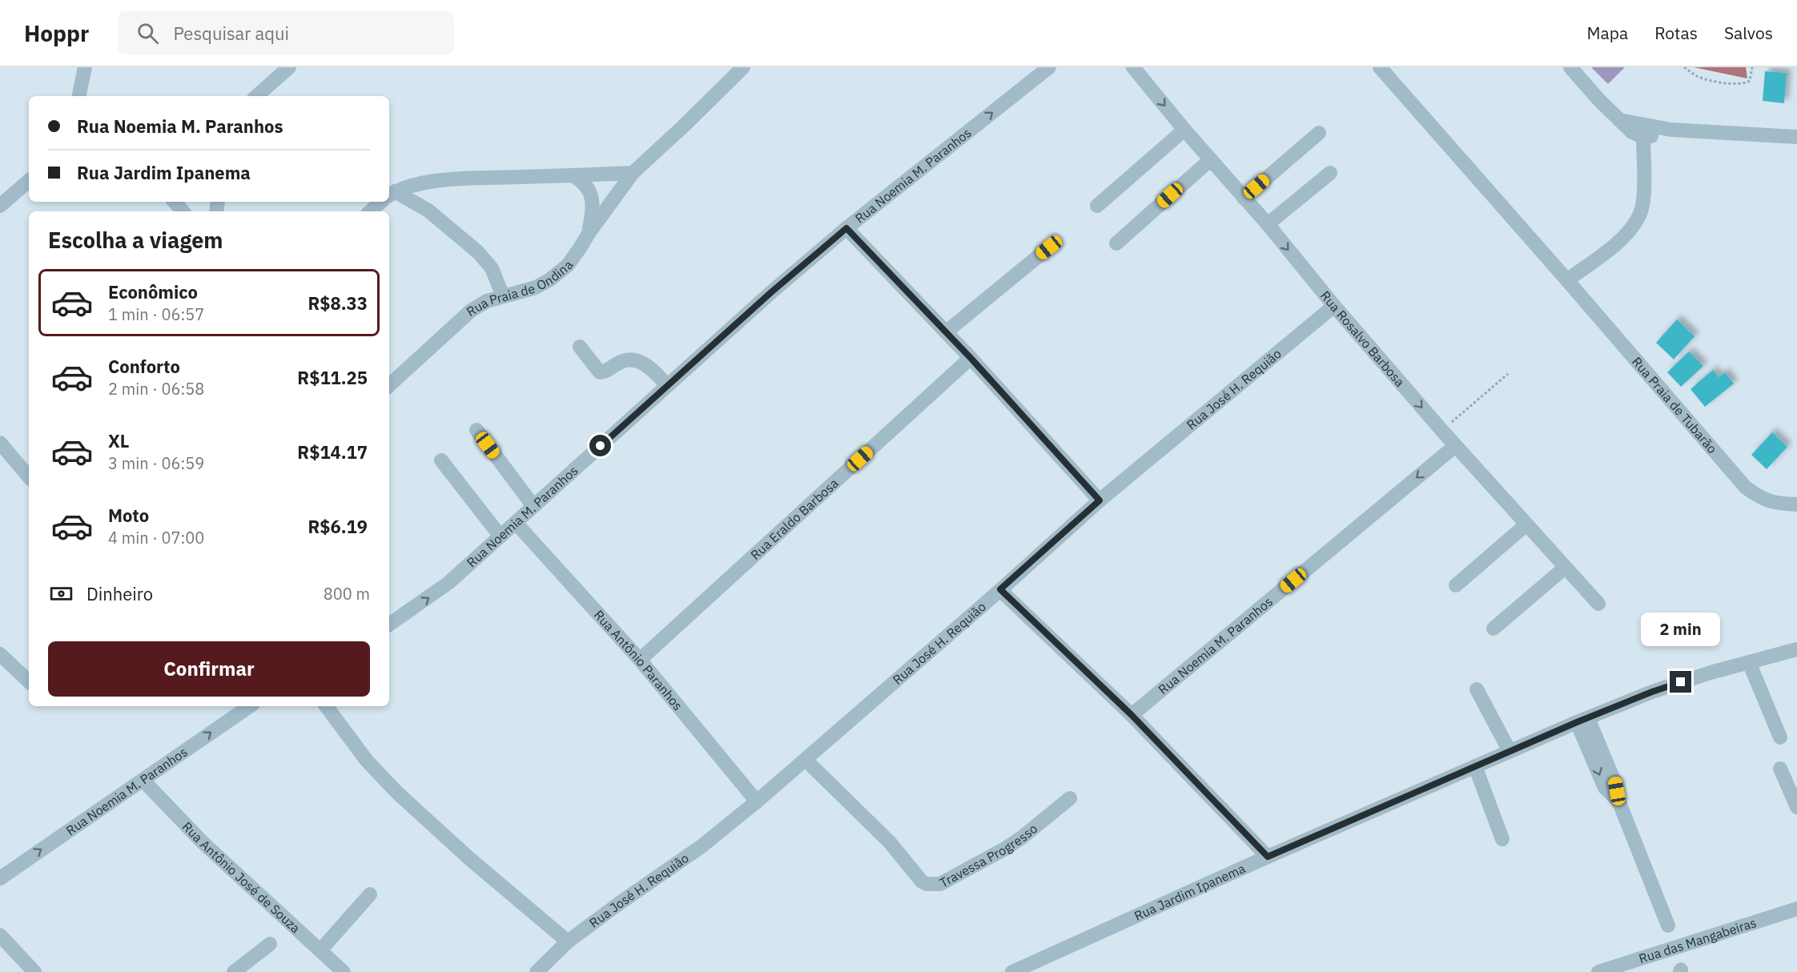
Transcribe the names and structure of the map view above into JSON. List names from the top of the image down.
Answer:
{
  "streets": {
    "street": [
      "Rua Noemia M. Paranhos",
      "Rua Praia de Ondina",
      "Rua Rosalvo Barbosa",
      "Rua José H. Requião",
      "Rua Praia de Tubarão",
      "Rua Eraldo Barbosa",
      "Rua Antônio Paranhos",
      "Travessa Progresso",
      "Rua Antônio José de Souza",
      "Rua Jardim Ipanema",
      "Rua das Mangabeiras"
    ]
  },
  "crossings": [
    ["Rua Noemia M. Paranhos", "Rua Rosalvo Barbosa"],
    ["Rua Noemia M. Paranhos", "Rua Antônio Paranhos"],
    ["Rua Noemia M. Paranhos", "Rua Antônio José de Souza"],
    ["Rua Rosalvo Barbosa", "Rua José H. Requião"],
    ["Rua José H. Requião", "Rua Antônio Paranhos"],
    ["Rua José H. Requião", "Travessa Progresso"],
    ["Rua Eraldo Barbosa", "Rua Antônio Paranhos"]
  ],
  "one_way": ["Rua Rosalvo Barbosa"],
  "page": {
    "header": "Hoppr",
    "search": "Pesquisar aqui",
    "nav": ["Mapa", "Rotas", "Salvos"],
    "banner": ["Rua Noemia M. Paranhos", "Rua Jardim Ipanema"],
    "heading": "Escolha a viagem",
    "list": [
      {
        "name": "Econômico",
        "note": "1 min · 06:57",
        "value": "R$8.33"
      },
      {
        "name": "Conforto",
        "note": "2 min · 06:58",
        "value": "R$11.25"
      },
      {
        "name": "XL",
        "note": "3 min · 06:59",
        "value": "R$14.17"
      },
      {
        "name": "Moto",
        "note": "4 min · 07:00",
        "value": "R$6.19"
      }
    ],
    "pay": ["Dinheiro", "800 m"],
    "bubble": "2 min",
    "buttons": "Confirmar"
  }
}
